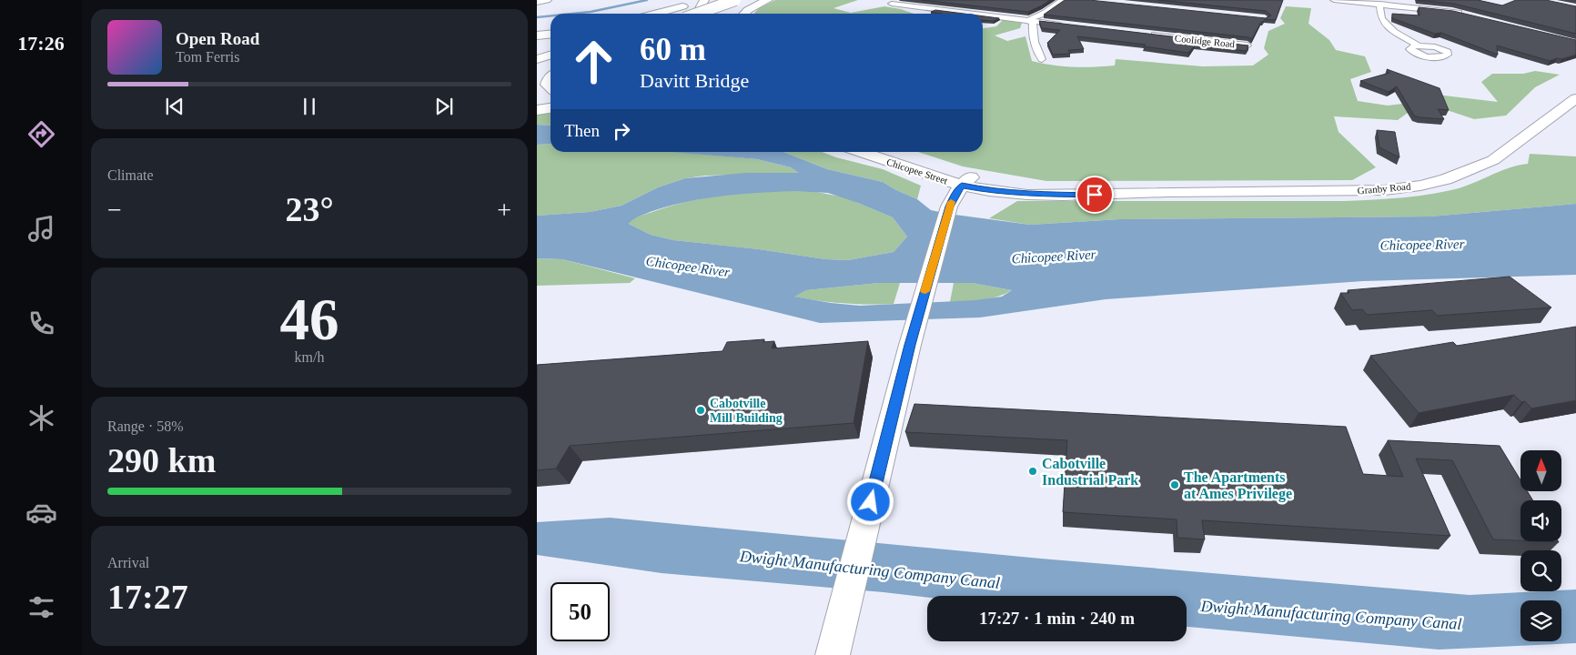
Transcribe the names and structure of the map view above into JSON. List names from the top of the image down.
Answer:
{
  "streets": {
    "main road": ["Chicopee Street", "Granby Road"],
    "street": ["Coolidge Road"]
  },
  "crossings": [
    ["Chicopee Street", "Granby Road"]
  ],
  "water": ["Chicopee River", "Dwight Manufacturing Company Canal"],
  "places": ["Cabotville Mill Building", "Cabotville Industrial Park", "The Apartments at Ames Privilege"],
  "north": "top",
  "page": {
    "tabs": "17:26",
    "turn": ["60 m", "Davitt Bridge"],
    "song": ["Open Road", "Tom Ferris"],
    "then": "Then",
    "tile": [
      "Climate",
      ["46", "km/h"],
      ["Range · 58%", "290 km"],
      ["Arrival", "17:27"]
    ],
    "heat": ["−", "23°", "+"],
    "limit": "50",
    "trip": "17:27 · 1 min · 240 m"
  }
}
